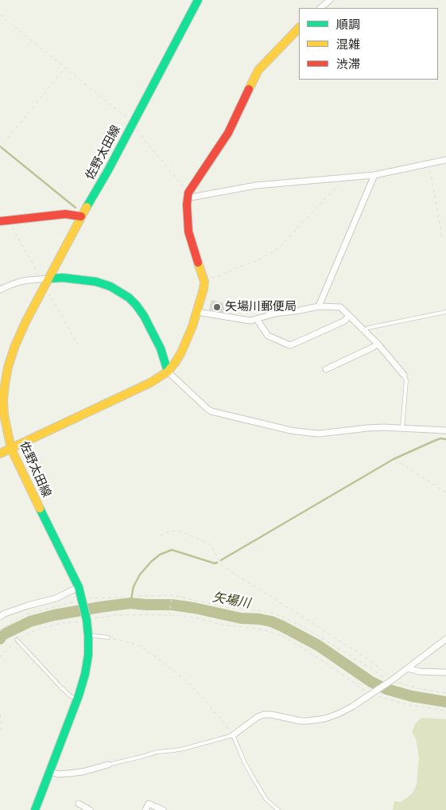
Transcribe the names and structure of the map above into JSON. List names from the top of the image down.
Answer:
{
  "streets": {
    "main road": ["佐野太田線"]
  },
  "water": ["矢場川"],
  "places": ["矢場川郵便局"],
  "legend": ["順調", "混雑", "渋滞"]
}
